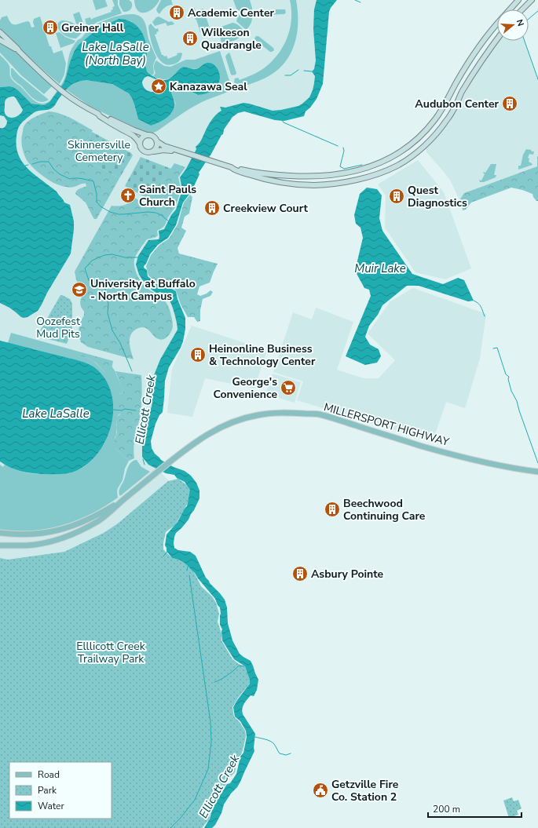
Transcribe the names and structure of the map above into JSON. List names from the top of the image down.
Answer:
{
  "streets": {
    "main road": ["MILLERSPORT HIGHWAY"]
  },
  "water": [
    "Lake LaSalle (North Bay)",
    "Muir Lake",
    "Ellicott Creek",
    "Lake LaSalle"
  ],
  "parks": ["Skinnersville Cemetery", "Oozefest Mud Pits", "Elllicott Creek Trailway Park"],
  "places": {
    "building": [
      "Academic Center",
      "Greiner Hall",
      "Wilkeson Quadrangle",
      "Audubon Center",
      "Quest Diagnostics",
      "Creekview Court",
      "Heinonline Business & Technology Center",
      "Beechwood Continuing Care",
      "Asbury Pointe"
    ],
    "place": ["Kanazawa Seal"],
    "church": ["Saint Pauls Church"],
    "school or university": ["University at Buffalo - North Campus"],
    "supermarket": ["George's Convenience"],
    "public building": ["Getzville Fire Co. Station 2"]
  },
  "legend": ["Road", "Park", "Water"],
  "scale_bar": "200 m",
  "north": "right"
}
